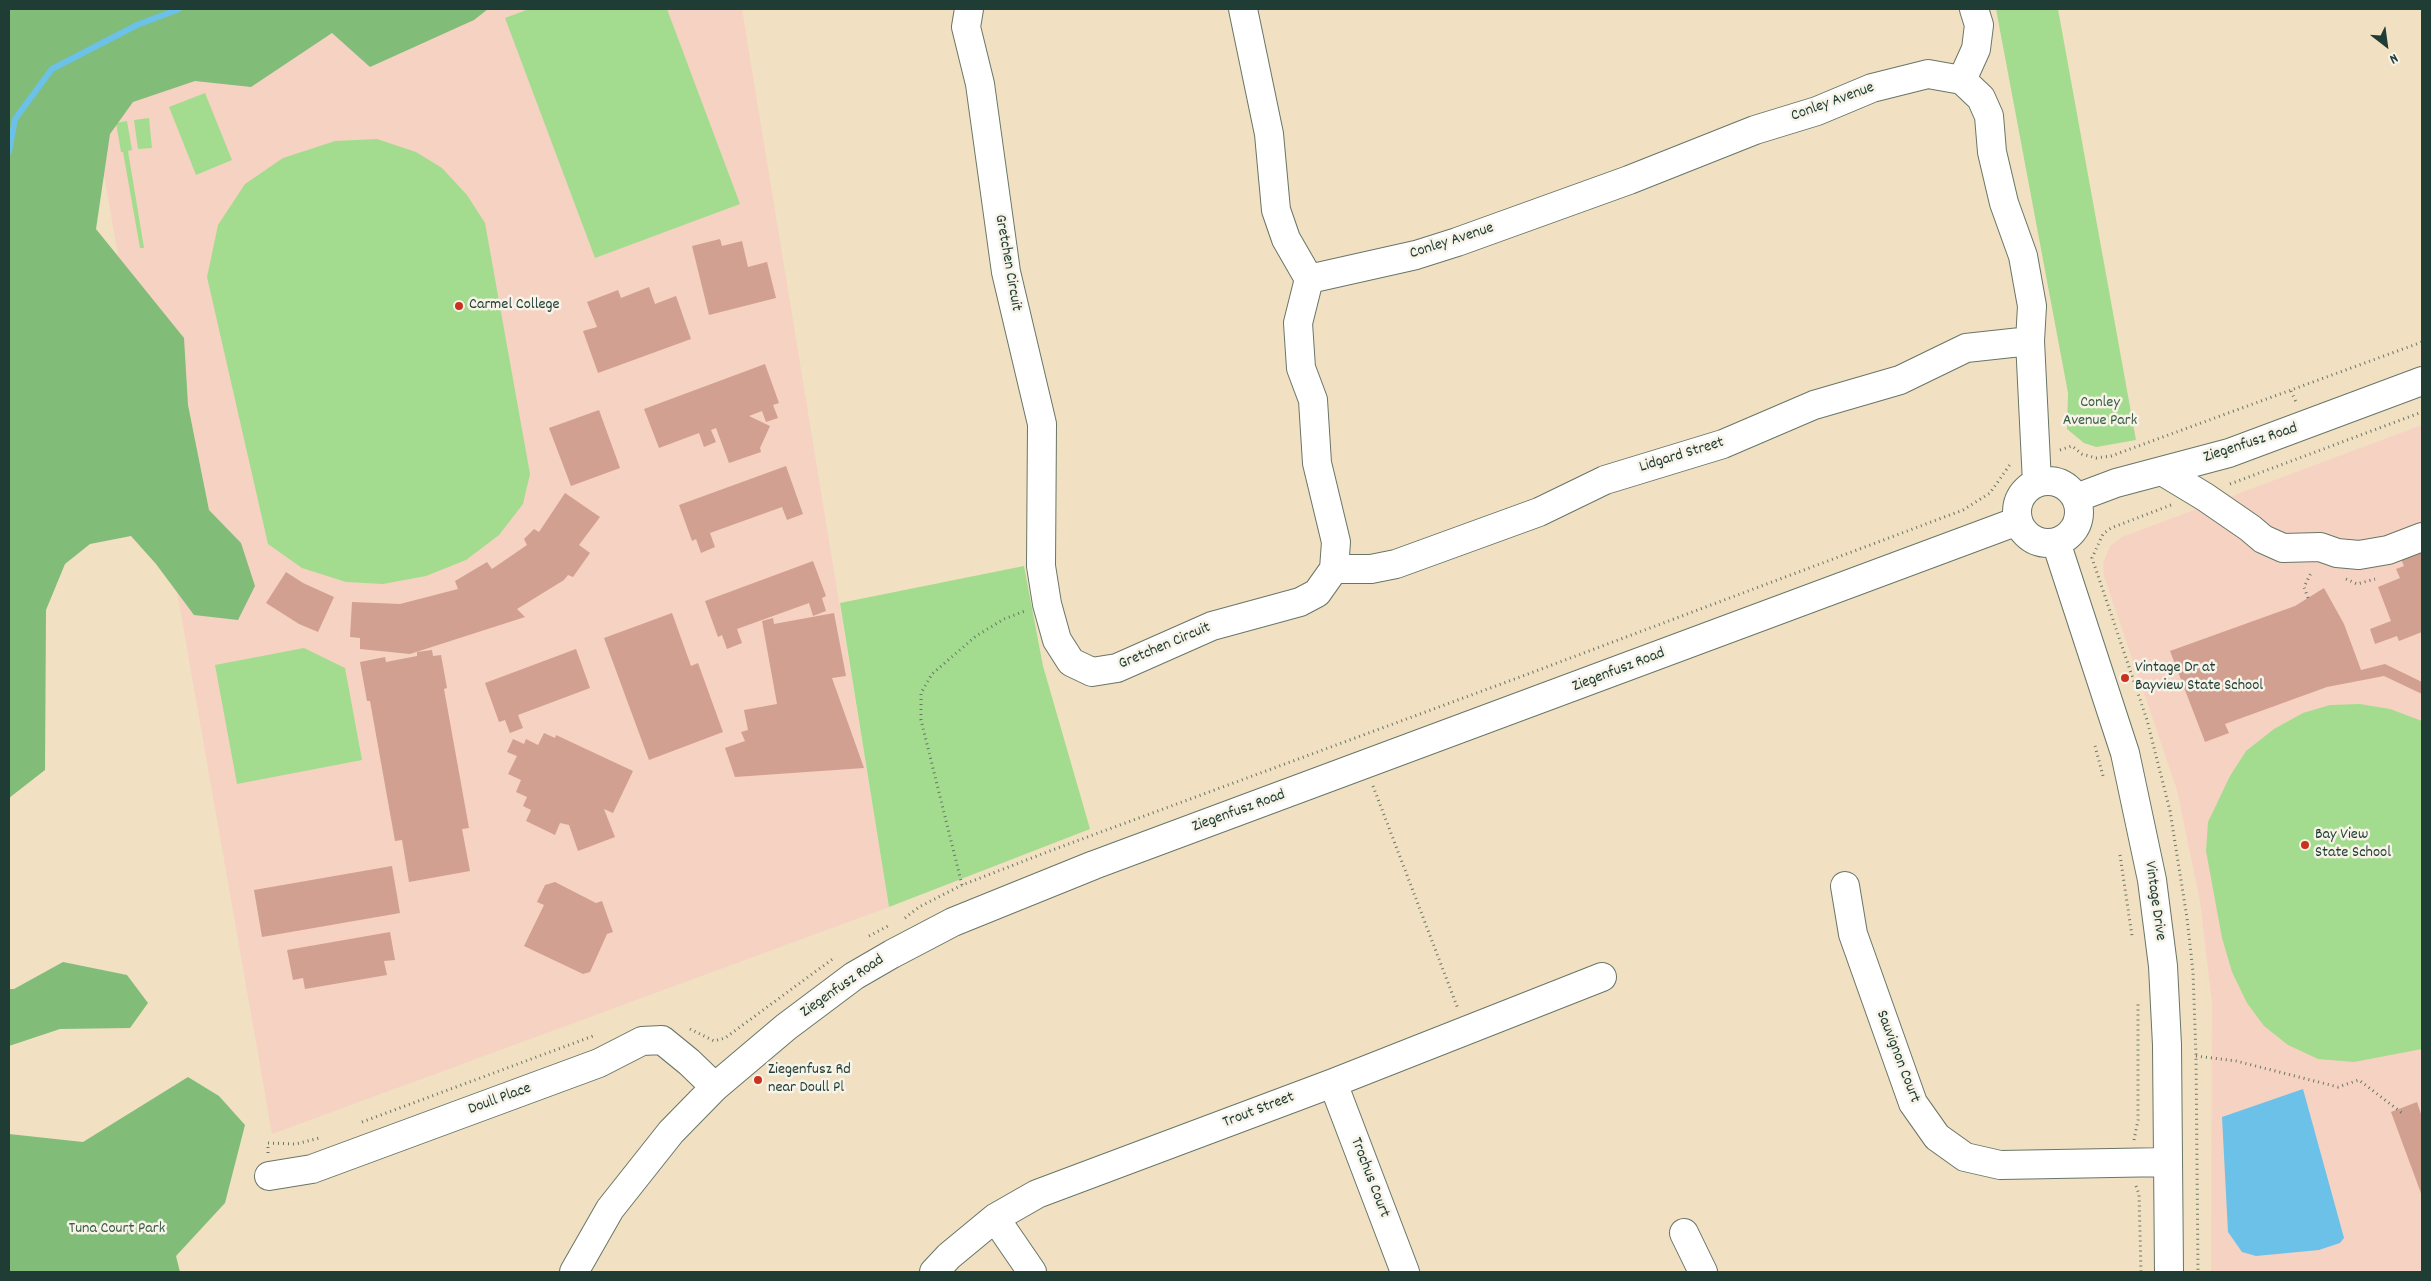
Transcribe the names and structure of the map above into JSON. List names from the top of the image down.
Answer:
{
  "streets": {
    "street": [
      "Conley Avenue",
      "Gretchen Circuit",
      "Ziegenfusz Road",
      "Lidgard Street",
      "Vintage Drive",
      "Sauvignon Court",
      "Doull Place",
      "Trout Street",
      "Trochus Court"
    ]
  },
  "crossings": [
    ["Conley Avenue", "Gretchen Circuit"],
    ["Gretchen Circuit", "Lidgard Street"],
    ["Ziegenfusz Road", "Vintage Drive"],
    ["Ziegenfusz Road", "Doull Place"],
    ["Vintage Drive", "Sauvignon Court"],
    ["Trout Street", "Trochus Court"]
  ],
  "parks": ["Conley Avenue Park", "Tuna Court Park"],
  "places": [
    "Carmel College",
    "Vintage Dr at Bayview State School",
    "Bay View State School",
    "Ziegenfusz Rd near Doull Pl"
  ],
  "north": "bottom right"
}
